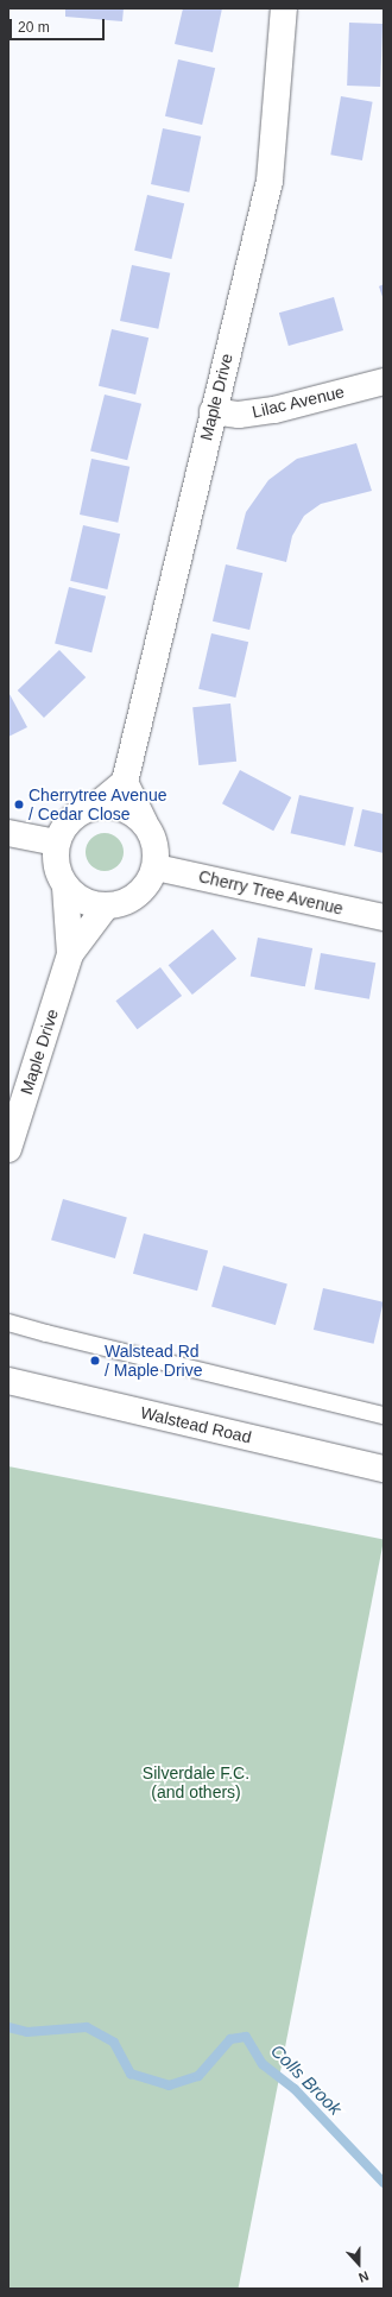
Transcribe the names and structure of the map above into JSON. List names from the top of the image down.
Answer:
{
  "streets": {
    "street": [
      "Maple Drive",
      "Lilac Avenue",
      "Cherry Tree Avenue",
      "Walstead Road"
    ]
  },
  "crossings": [
    ["Maple Drive", "Lilac Avenue"],
    ["Maple Drive", "Cherry Tree Avenue"]
  ],
  "water": ["Colls Brook"],
  "parks": ["Silverdale F.C. (and others)"],
  "places": ["Cherrytree Avenue / Cedar Close", "Walstead Rd / Maple Drive"],
  "scale_bar": "20 m",
  "north": "bottom"
}
